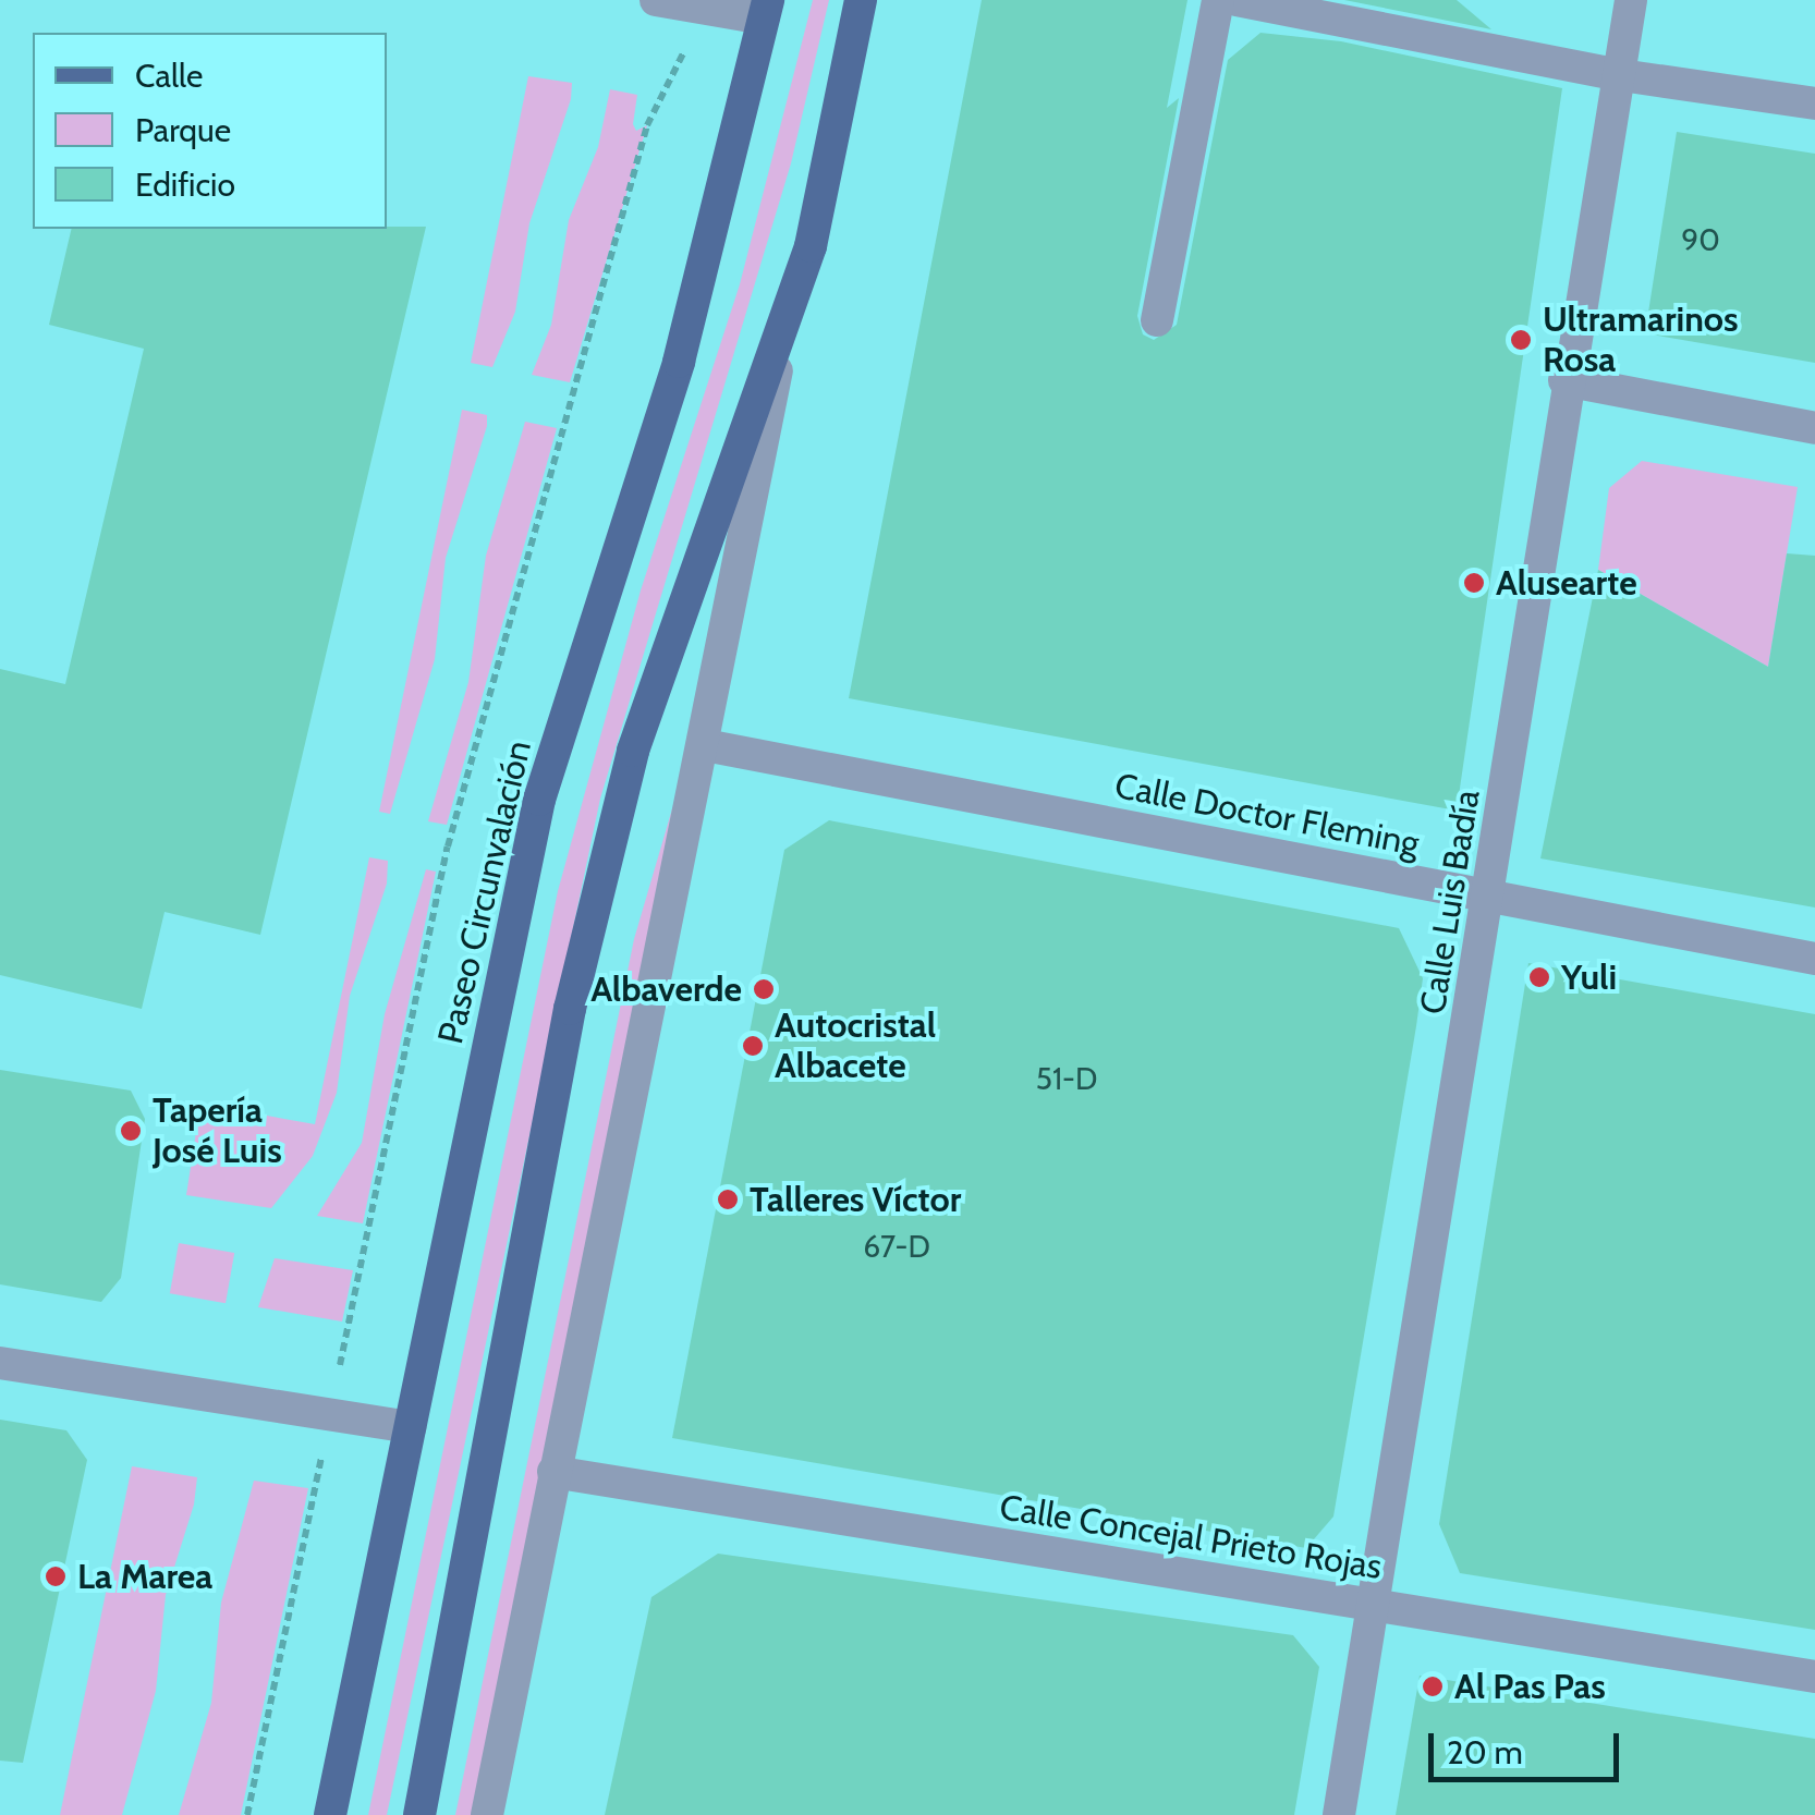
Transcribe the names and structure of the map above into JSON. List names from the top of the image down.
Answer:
{
  "streets": {
    "main road": ["Paseo Circunvalación"],
    "street": ["Calle Doctor Fleming", "Calle Luis Badía", "Calle Concejal Prieto Rojas"]
  },
  "crossings": [
    ["Calle Doctor Fleming", "Calle Luis Badía"],
    ["Calle Luis Badía", "Calle Concejal Prieto Rojas"]
  ],
  "places": [
    "Ultramarinos Rosa",
    "Alusearte",
    "Yuli",
    "Albaverde",
    "Autocristal Albacete",
    "Tapería José Luis",
    "Talleres Víctor",
    "La Marea",
    "Al Pas Pas"
  ],
  "house_numbers": ["90", "51-D", "67-D"],
  "legend": ["Calle", "Parque", "Edificio"],
  "scale_bar": "20 m"
}
